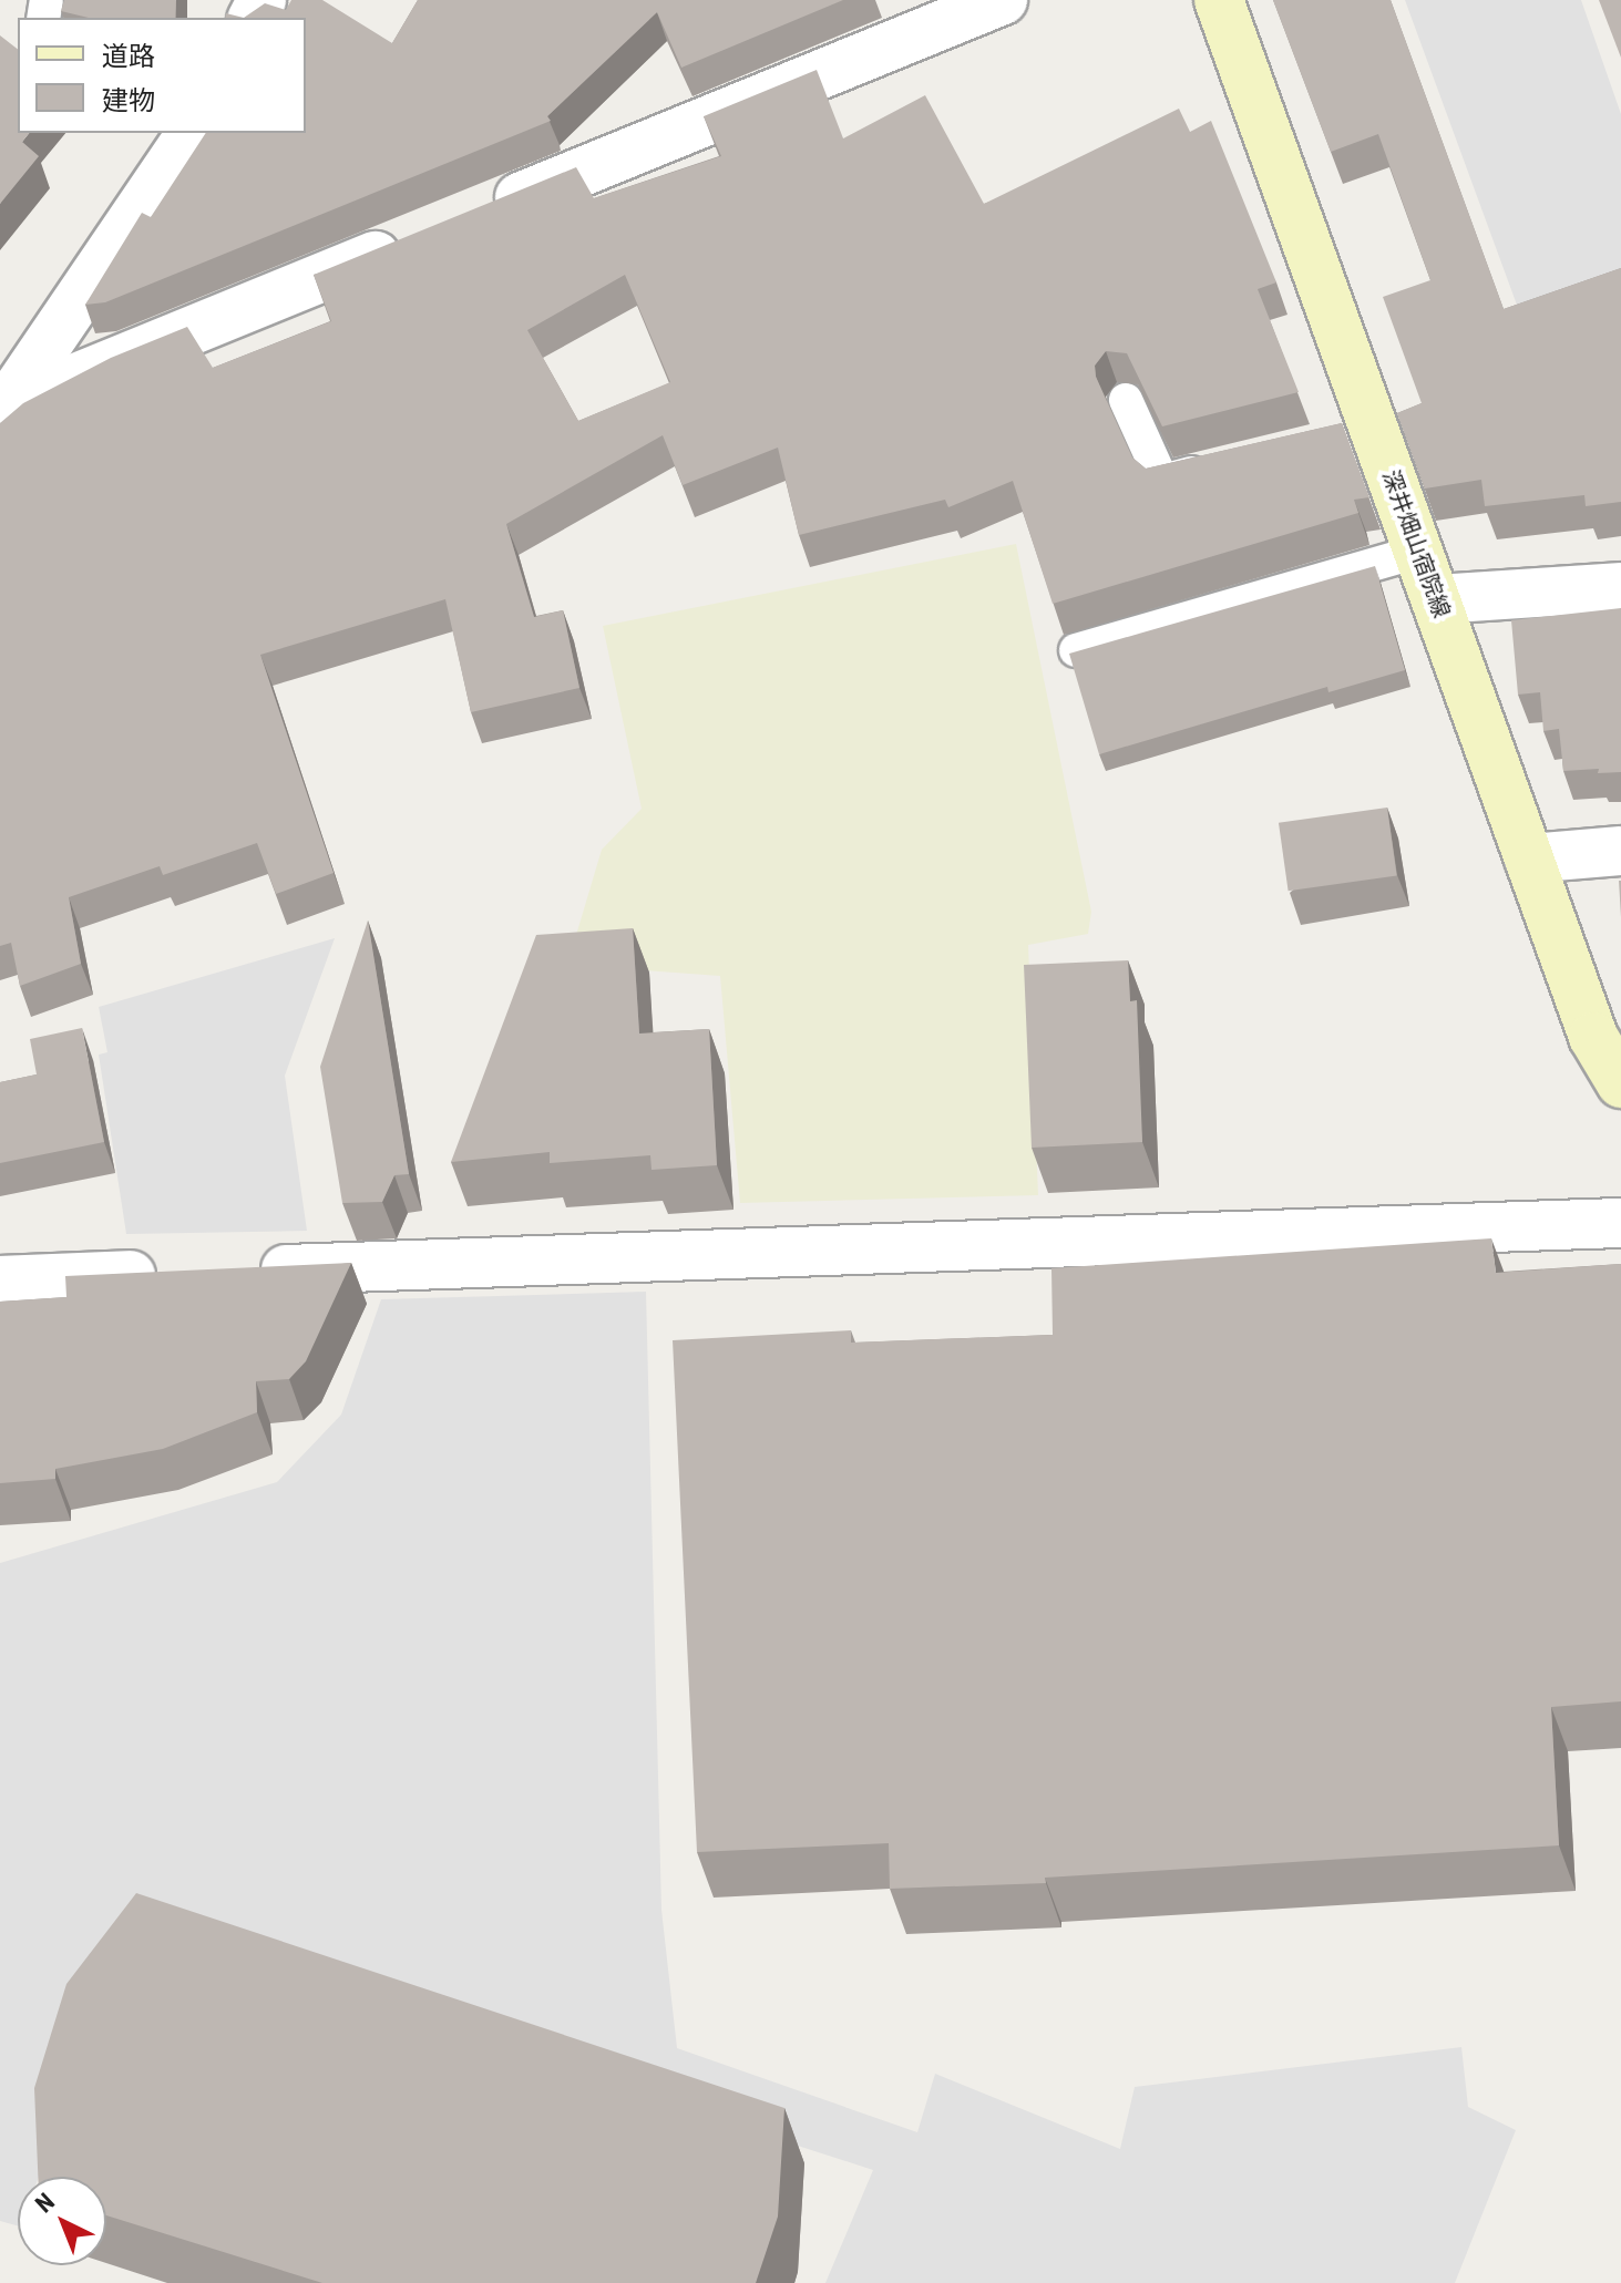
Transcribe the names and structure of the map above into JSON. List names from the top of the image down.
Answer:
{
  "streets": {
    "main road": ["深井畑山宿院線"]
  },
  "legend": ["道路", "建物"],
  "north": "top left"
}
